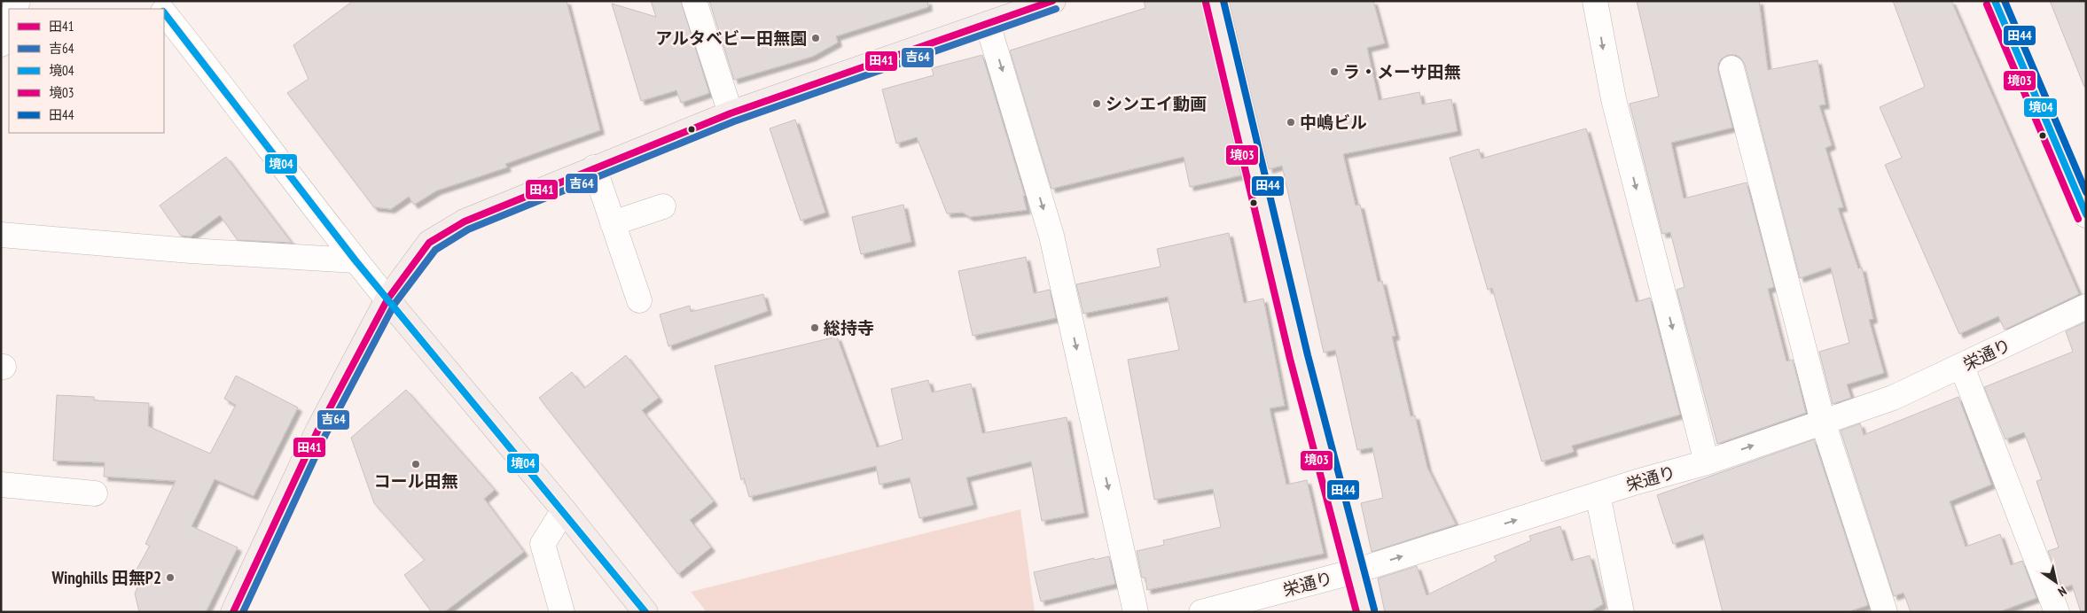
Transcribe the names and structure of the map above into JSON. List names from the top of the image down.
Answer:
{
  "streets": {
    "street": ["栄通り"]
  },
  "one_way": ["栄通り"],
  "places": [
    "アルタベビー田無園",
    "ラ・メーサ田無",
    "シンエイ動画",
    "中嶋ビル",
    "総持寺",
    "コール田無",
    "Winghills 田無P2"
  ],
  "lines": [
    "transit line 田41",
    "transit line 境04",
    "transit line 田44",
    "transit line 境03",
    "transit line 吉64"
  ],
  "legend": [
    "田41",
    "吉64",
    "境04",
    "境03",
    "田44"
  ],
  "north": "bottom right"
}
